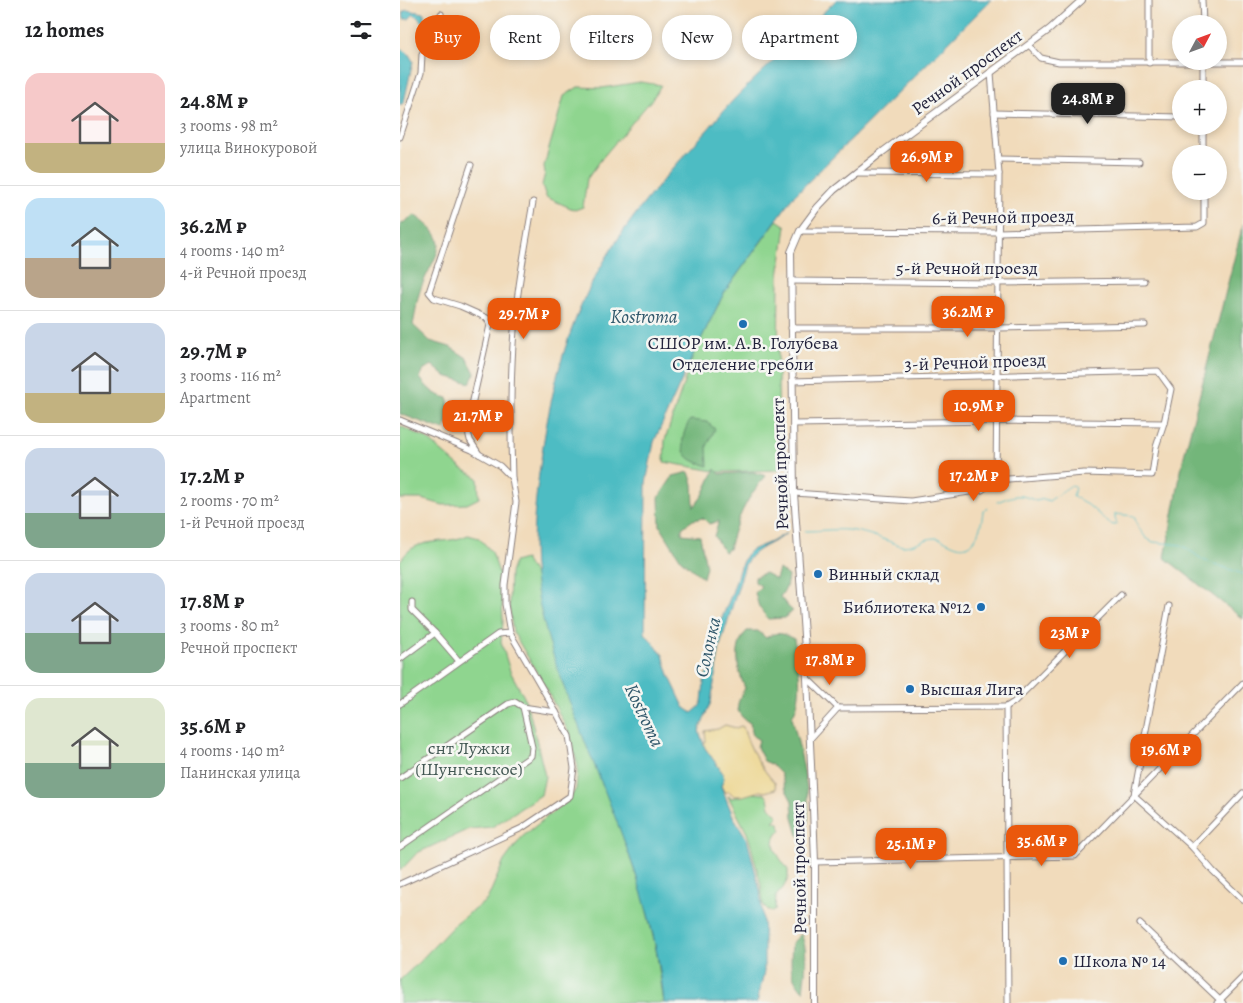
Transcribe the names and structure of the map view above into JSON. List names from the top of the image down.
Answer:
{
  "streets": {
    "street": [
      "Речной проспект",
      "6-й Речной проезд",
      "5-й Речной проезд",
      "3-й Речной проезд"
    ]
  },
  "crossings": [
    ["Речной проспект", "6-й Речной проезд"],
    ["Речной проспект", "5-й Речной проезд"],
    ["Речной проспект", "3-й Речной проезд"]
  ],
  "water": ["Kostroma", "Солонка"],
  "parks": ["снт Лужки (Шунгенское)"],
  "places": [
    "СШОР им. А.В. Голубева Отделение гребли",
    "Винный склад",
    "Библиотека №12",
    "Высшая Лига",
    "Школа № 14"
  ],
  "north": "top right",
  "page": {
    "heading": "12 homes",
    "map_buttons": ["+", "−"],
    "chip": [
      "Buy",
      "Rent",
      "Filters",
      "New",
      "Apartment"
    ],
    "list": [
      {
        "name": "24.8M ₽",
        "note": "3 rooms · 98 m² · улица Винокуровой"
      },
      {
        "name": "36.2M ₽",
        "note": "4 rooms · 140 m² · 4-й Речной проезд"
      },
      {
        "name": "29.7M ₽",
        "note": "3 rooms · 116 m² · Apartment"
      },
      {
        "name": "17.2M ₽",
        "note": "2 rooms · 70 m² · 1-й Речной проезд"
      },
      {
        "name": "17.8M ₽",
        "note": "3 rooms · 80 m² · Речной проспект"
      },
      {
        "name": "35.6M ₽",
        "note": "4 rooms · 140 m² · Панинская улица"
      }
    ],
    "price": [
      "24.8M ₽",
      "26.9M ₽",
      "36.2M ₽",
      "29.7M ₽",
      "10.9M ₽",
      "21.7M ₽",
      "17.2M ₽",
      "23M ₽",
      "17.8M ₽",
      "19.6M ₽",
      "35.6M ₽",
      "25.1M ₽"
    ]
  }
}
